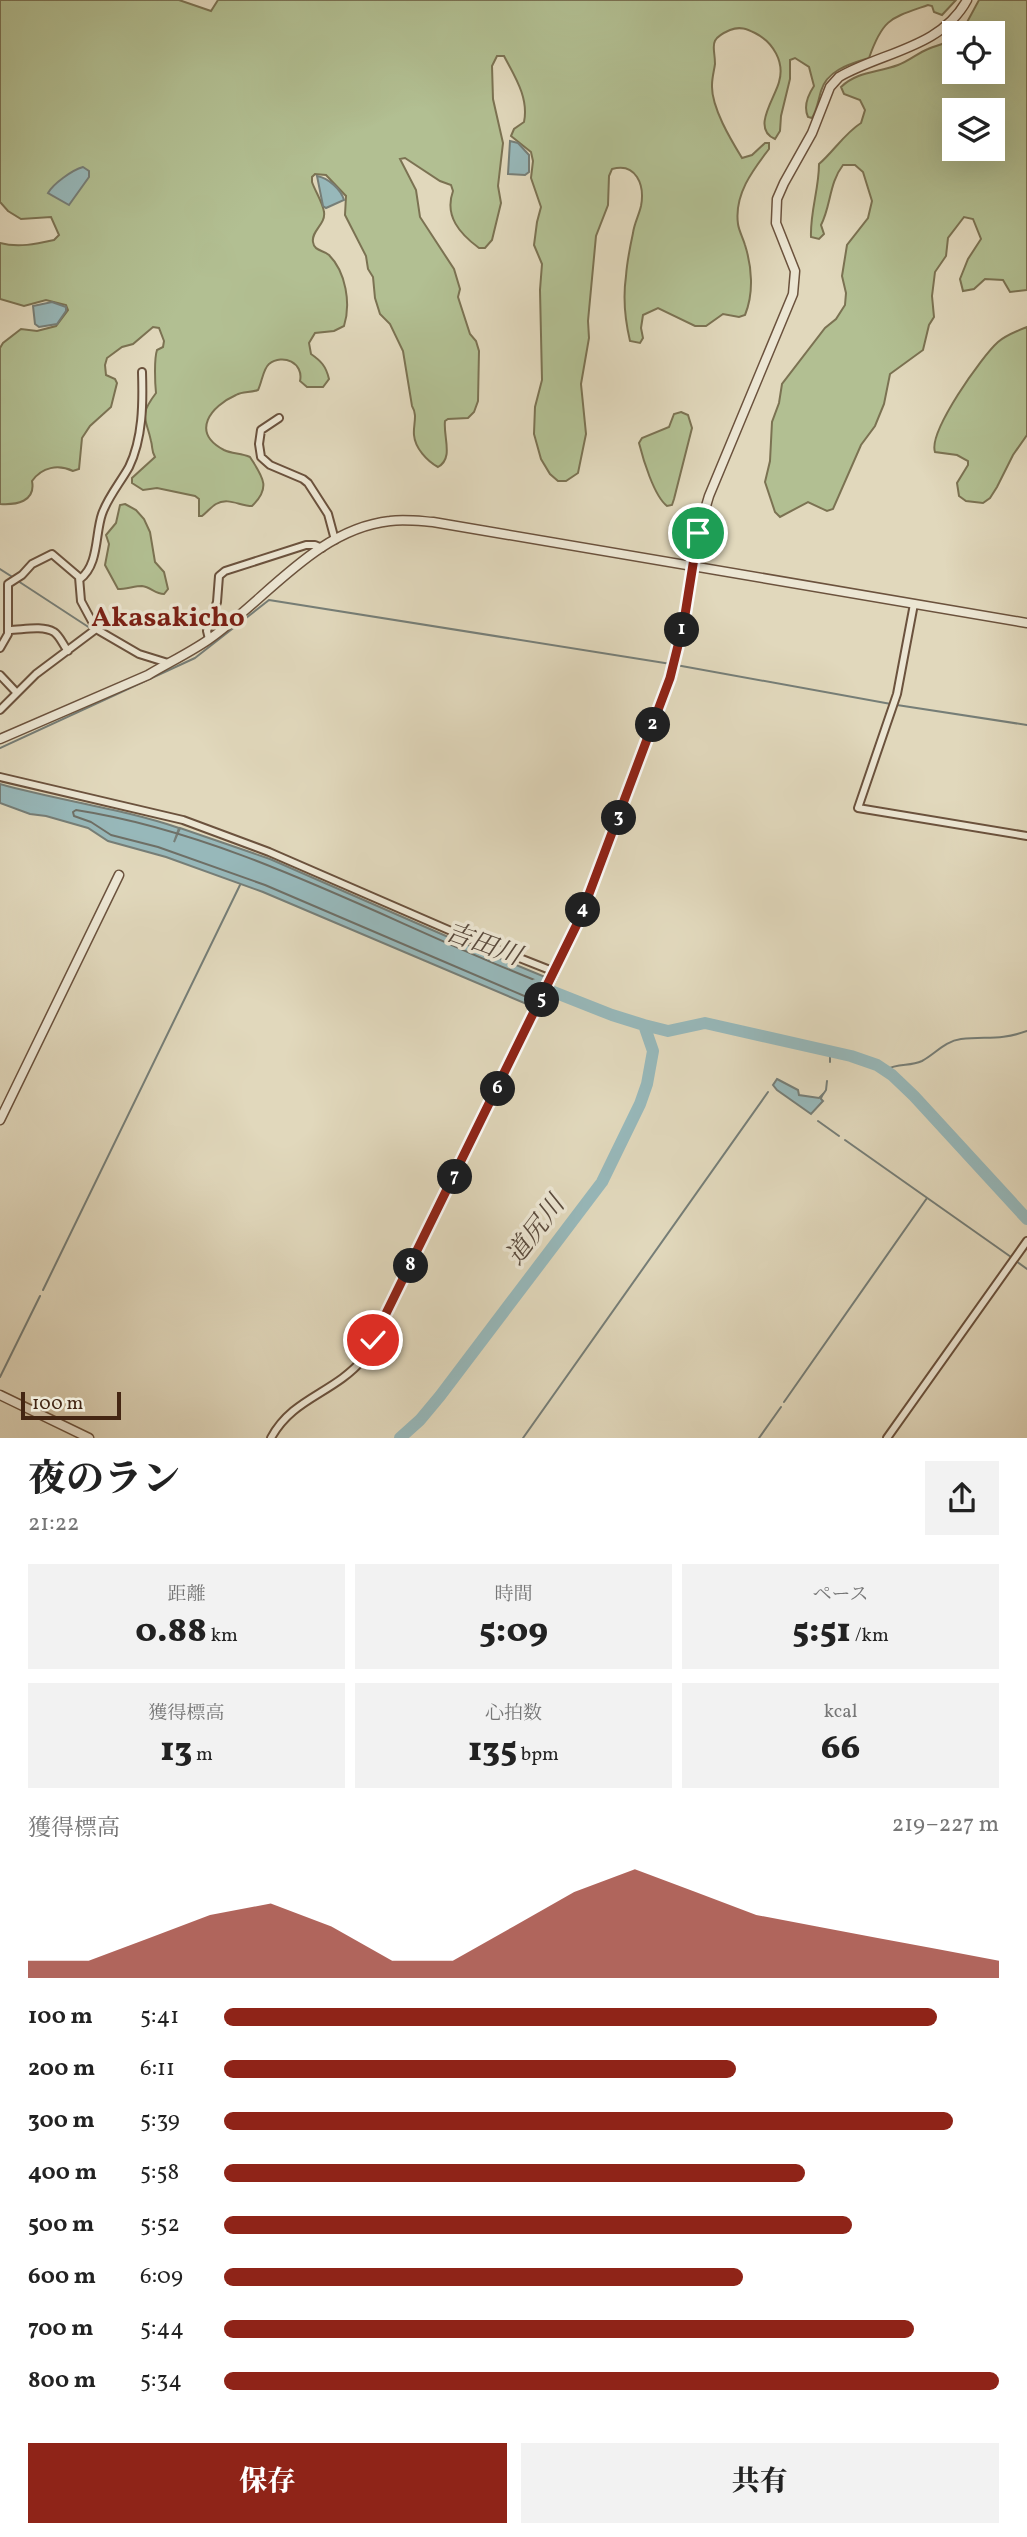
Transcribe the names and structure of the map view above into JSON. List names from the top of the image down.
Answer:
{
  "districts": ["Akasakicho"],
  "water": ["吉田川", "道尻川"],
  "scale_bar": "100 m",
  "page": {
    "pins": [
      "1",
      "2",
      "3",
      "4",
      "5",
      "6",
      "7",
      "8"
    ],
    "scale": "100 m",
    "heading": ["夜のラン", "21:22"],
    "stats": [
      ["距離", "0.88 km"],
      ["時間", "5:09"],
      ["ペース", "5:51 /km"],
      ["獲得標高", "13 m"],
      ["心拍数", "135 bpm"],
      ["kcal", "66"]
    ],
    "chart": ["獲得標高", "219–227 m"],
    "list": [
      {
        "name": "100 m",
        "note": "5:41"
      },
      {
        "name": "200 m",
        "note": "6:11"
      },
      {
        "name": "300 m",
        "note": "5:39"
      },
      {
        "name": "400 m",
        "note": "5:58"
      },
      {
        "name": "500 m",
        "note": "5:52"
      },
      {
        "name": "600 m",
        "note": "6:09"
      },
      {
        "name": "700 m",
        "note": "5:44"
      },
      {
        "name": "800 m",
        "note": "5:34"
      }
    ],
    "buttons": ["保存", "共有"]
  }
}
